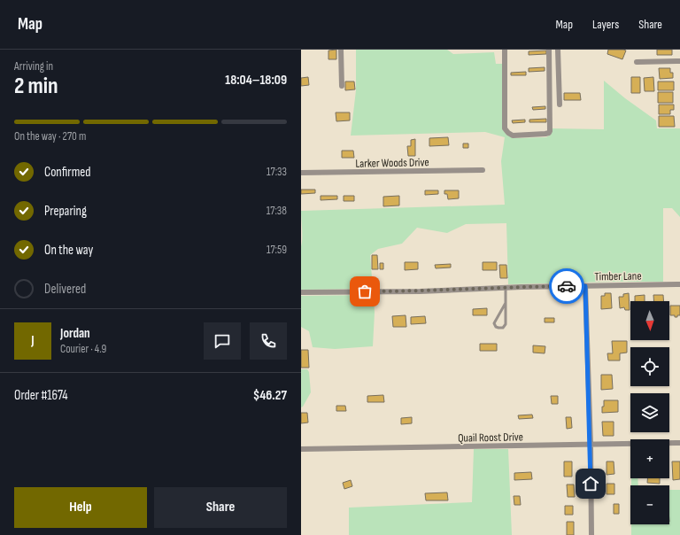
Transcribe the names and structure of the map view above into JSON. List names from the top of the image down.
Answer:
{
  "streets": {
    "street": ["Larker Woods Drive", "Timber Lane", "Quail Roost Drive"]
  },
  "north": "bottom",
  "page": {
    "header": "Map",
    "nav": ["Map", "Layers", "Share"],
    "heading": ["2 min", "Arriving in", "18:04–18:09"],
    "panel": [
      "Jordan",
      "Courier · 4.9",
      "Order #1674",
      "$46.27"
    ],
    "bar": "On the way · 270 m",
    "list": [
      ["Confirmed", "17:33"],
      ["Preparing", "17:38"],
      ["On the way", "17:59"],
      "Delivered"
    ],
    "map_buttons": ["+", "−"],
    "round": "J",
    "buttons": ["Help", "Share"]
  }
}
